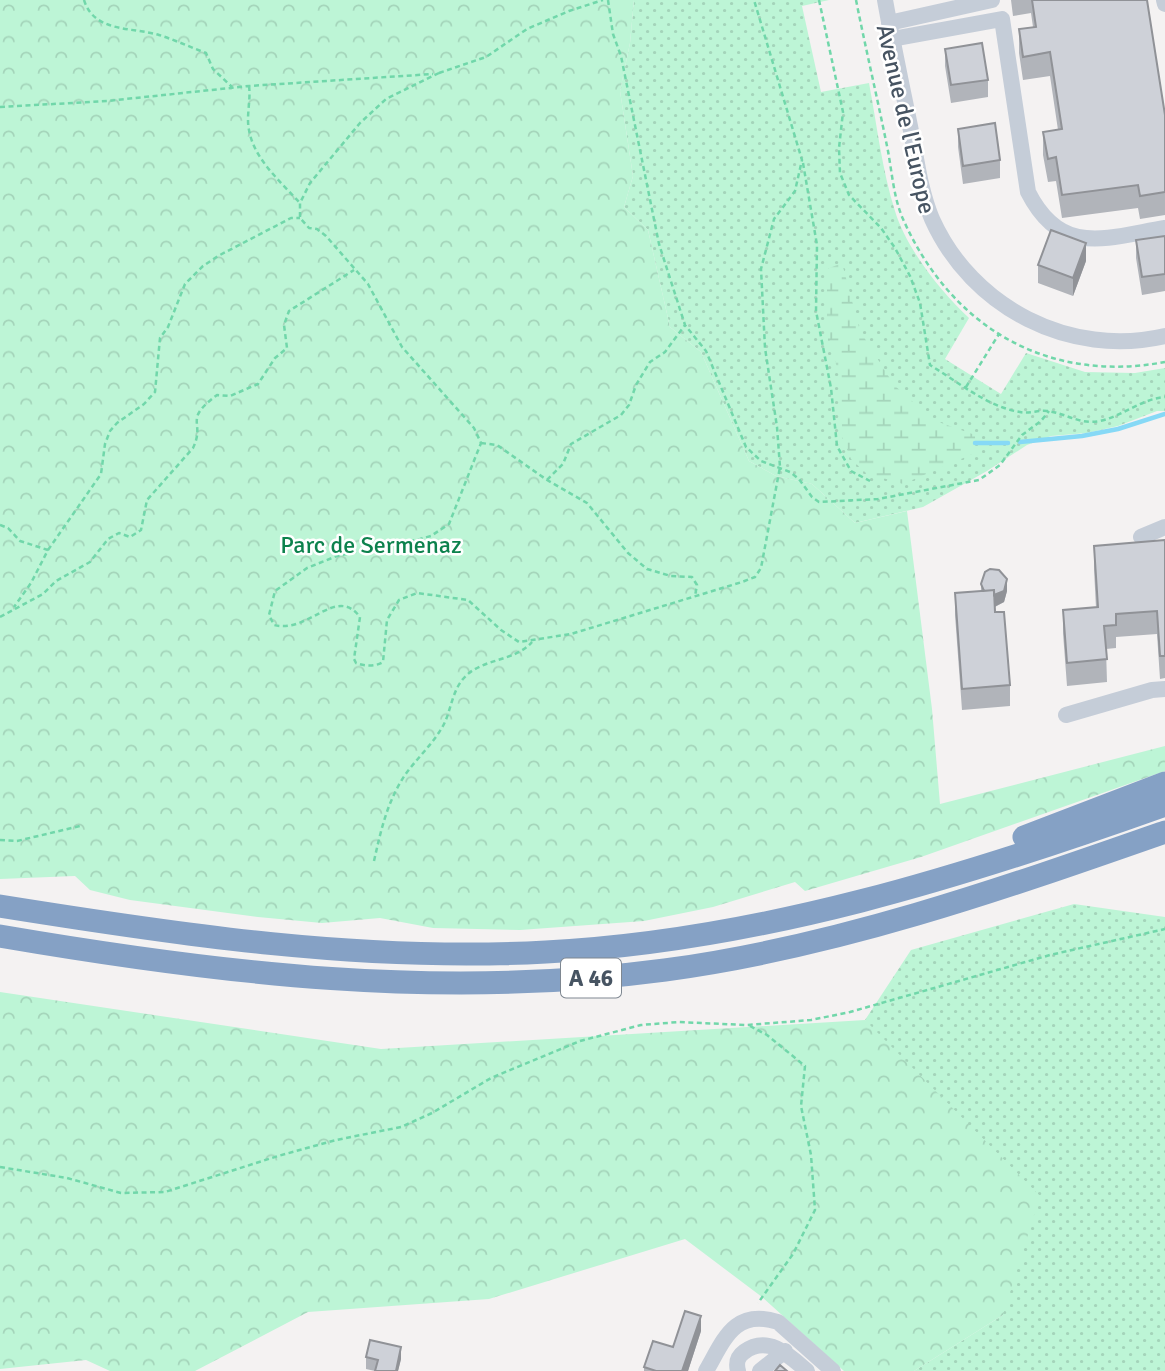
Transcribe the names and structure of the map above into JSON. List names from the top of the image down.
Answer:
{
  "streets": {
    "highway": ["A 46"],
    "street": ["Avenue de l'Europe"]
  },
  "parks": ["Parc de Sermenaz"]
}
